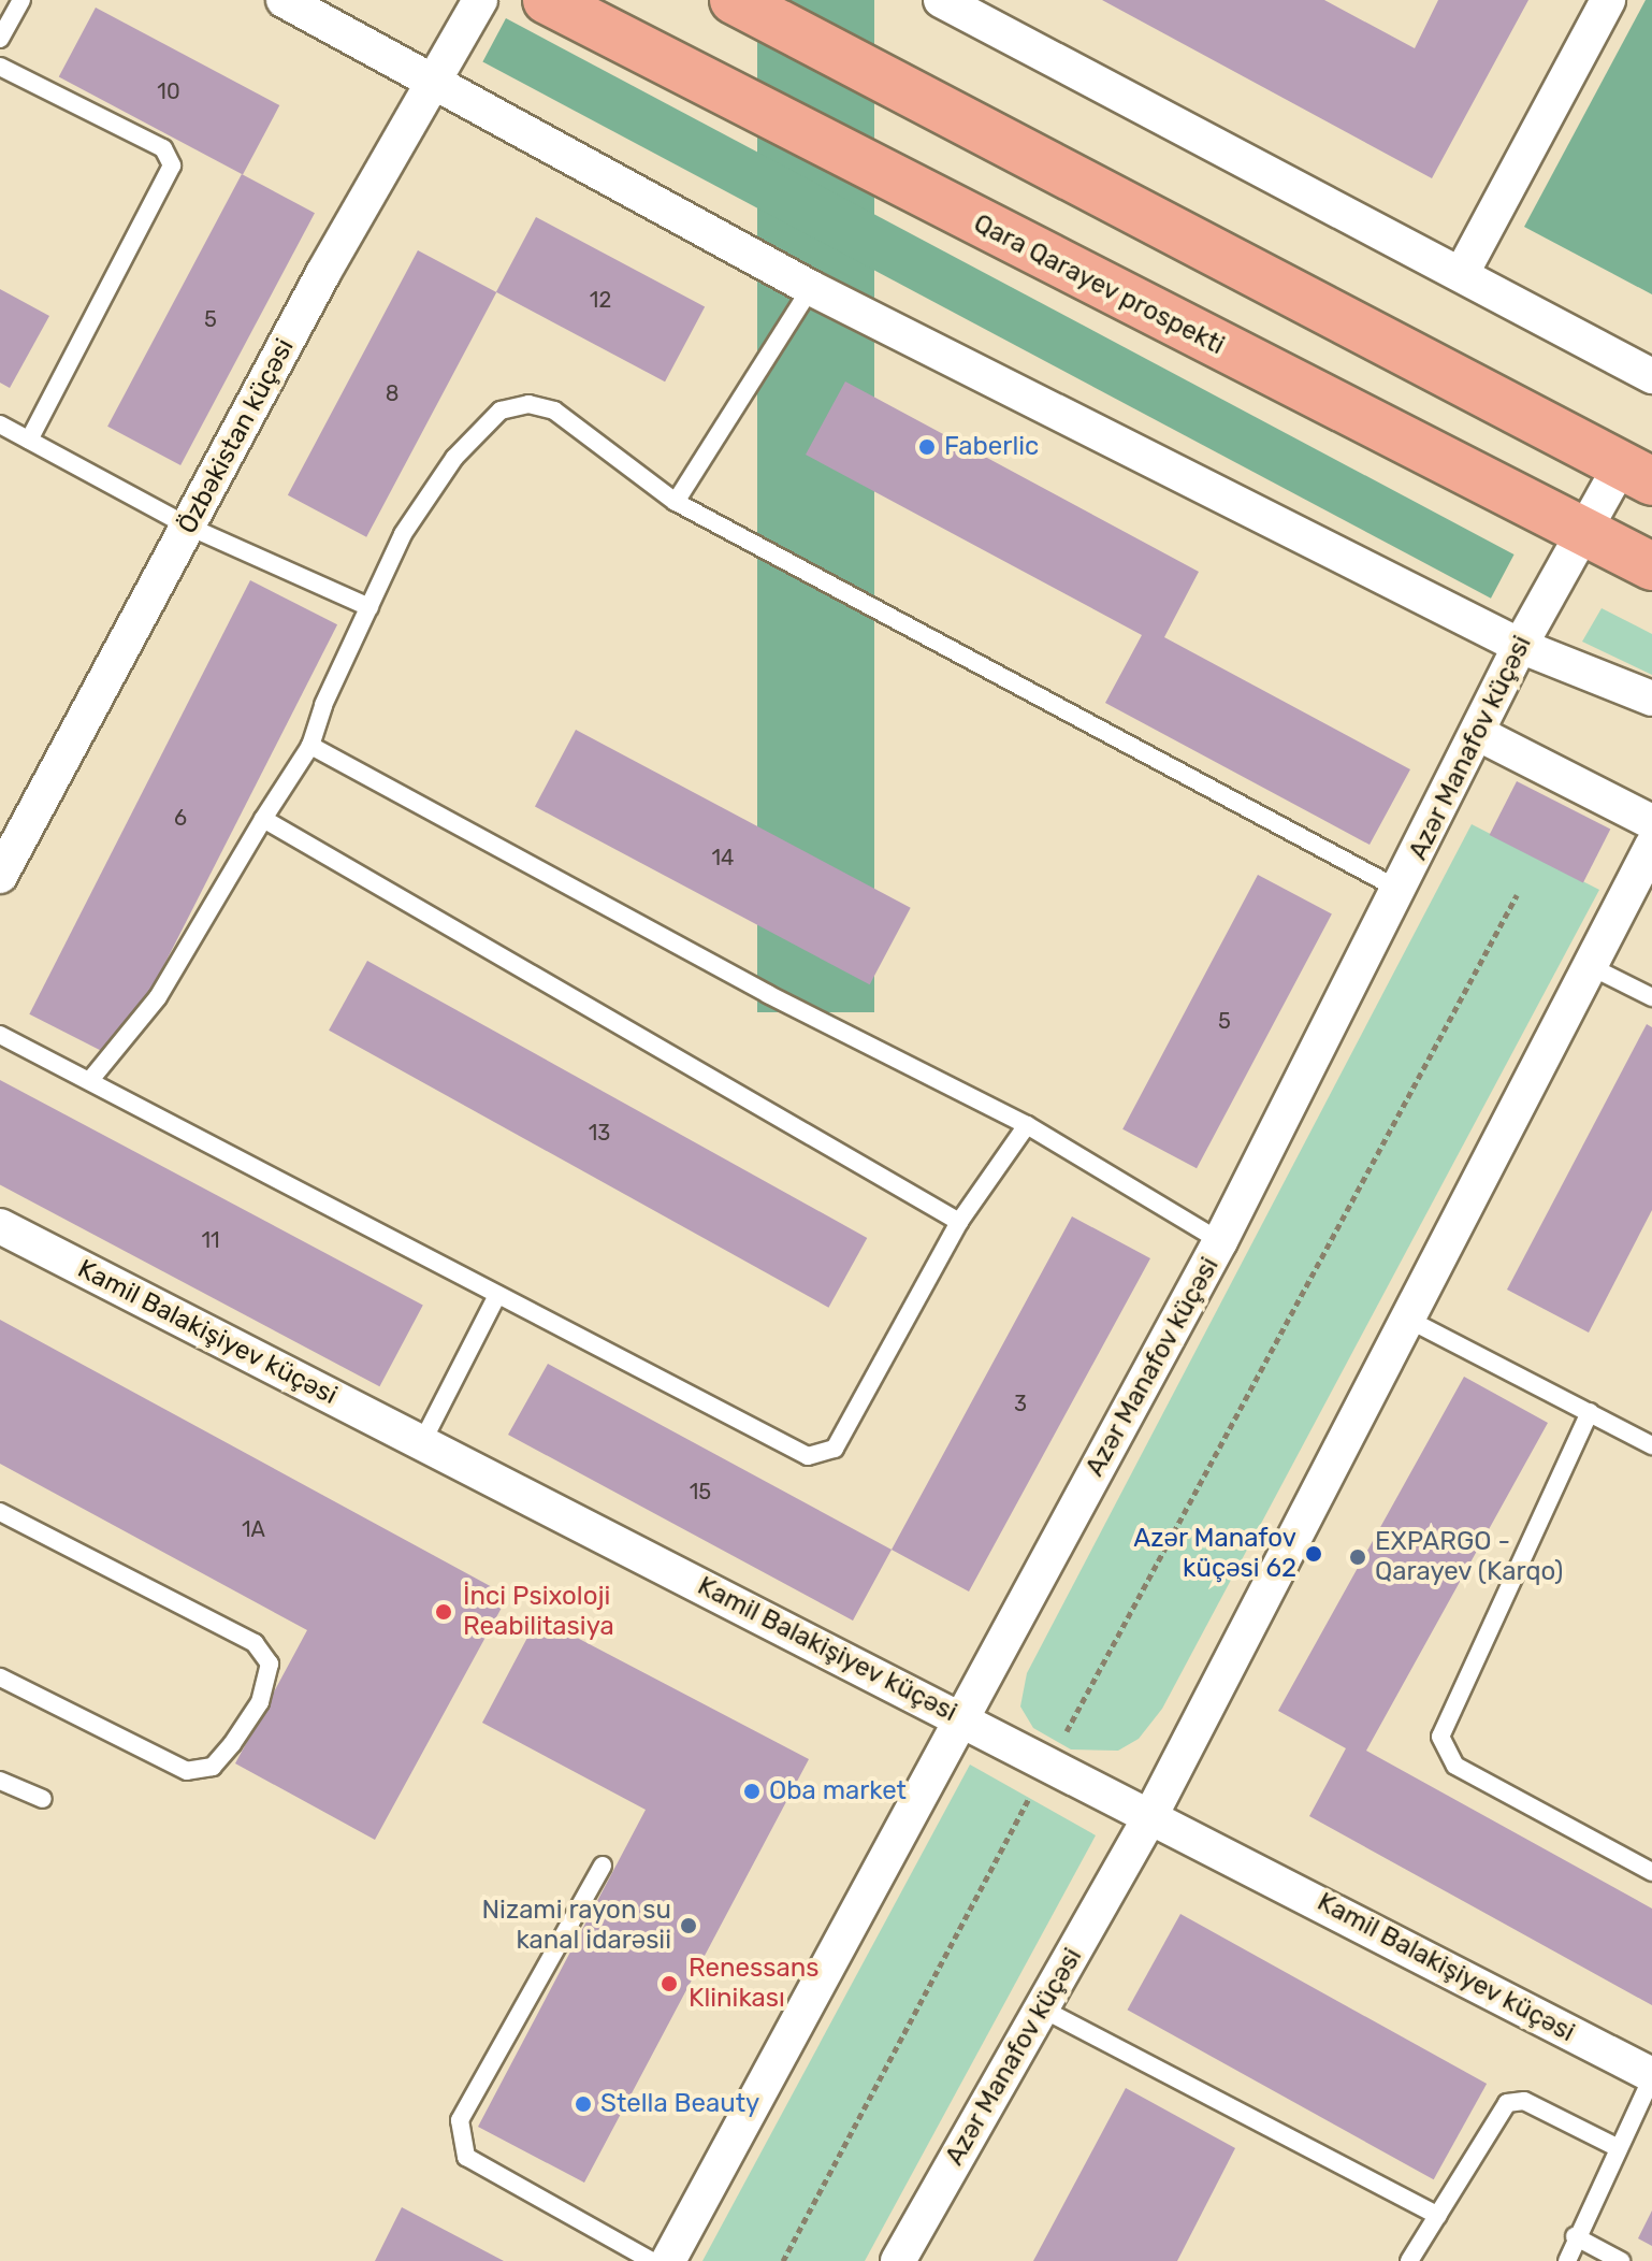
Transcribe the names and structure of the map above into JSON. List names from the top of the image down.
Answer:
{
  "streets": {
    "main road": ["Qara Qarayev prospekti"],
    "street": ["Özbəkistan küçəsi", "Azər Manafov küçəsi", "Kamil Balakişiyev küçəsi"]
  },
  "crossings": [
    ["Qara Qarayev prospekti", "Azər Manafov küçəsi"],
    ["Azər Manafov küçəsi", "Kamil Balakişiyev küçəsi"]
  ],
  "places": [
    "Faberlic",
    "Azər Manafov küçəsi 62",
    "EXPARGO - Qarayev (Karqo)",
    "İnci Psixoloji Reabilitasiya",
    "Oba market",
    "Nizami rayon su kanal idarəsii",
    "Renessans Klinikası",
    "Stella Beauty"
  ],
  "house_numbers": [
    "10",
    "12",
    "5",
    "8",
    "6",
    "14",
    "5",
    "13",
    "11",
    "3",
    "15",
    "1A"
  ]
}
